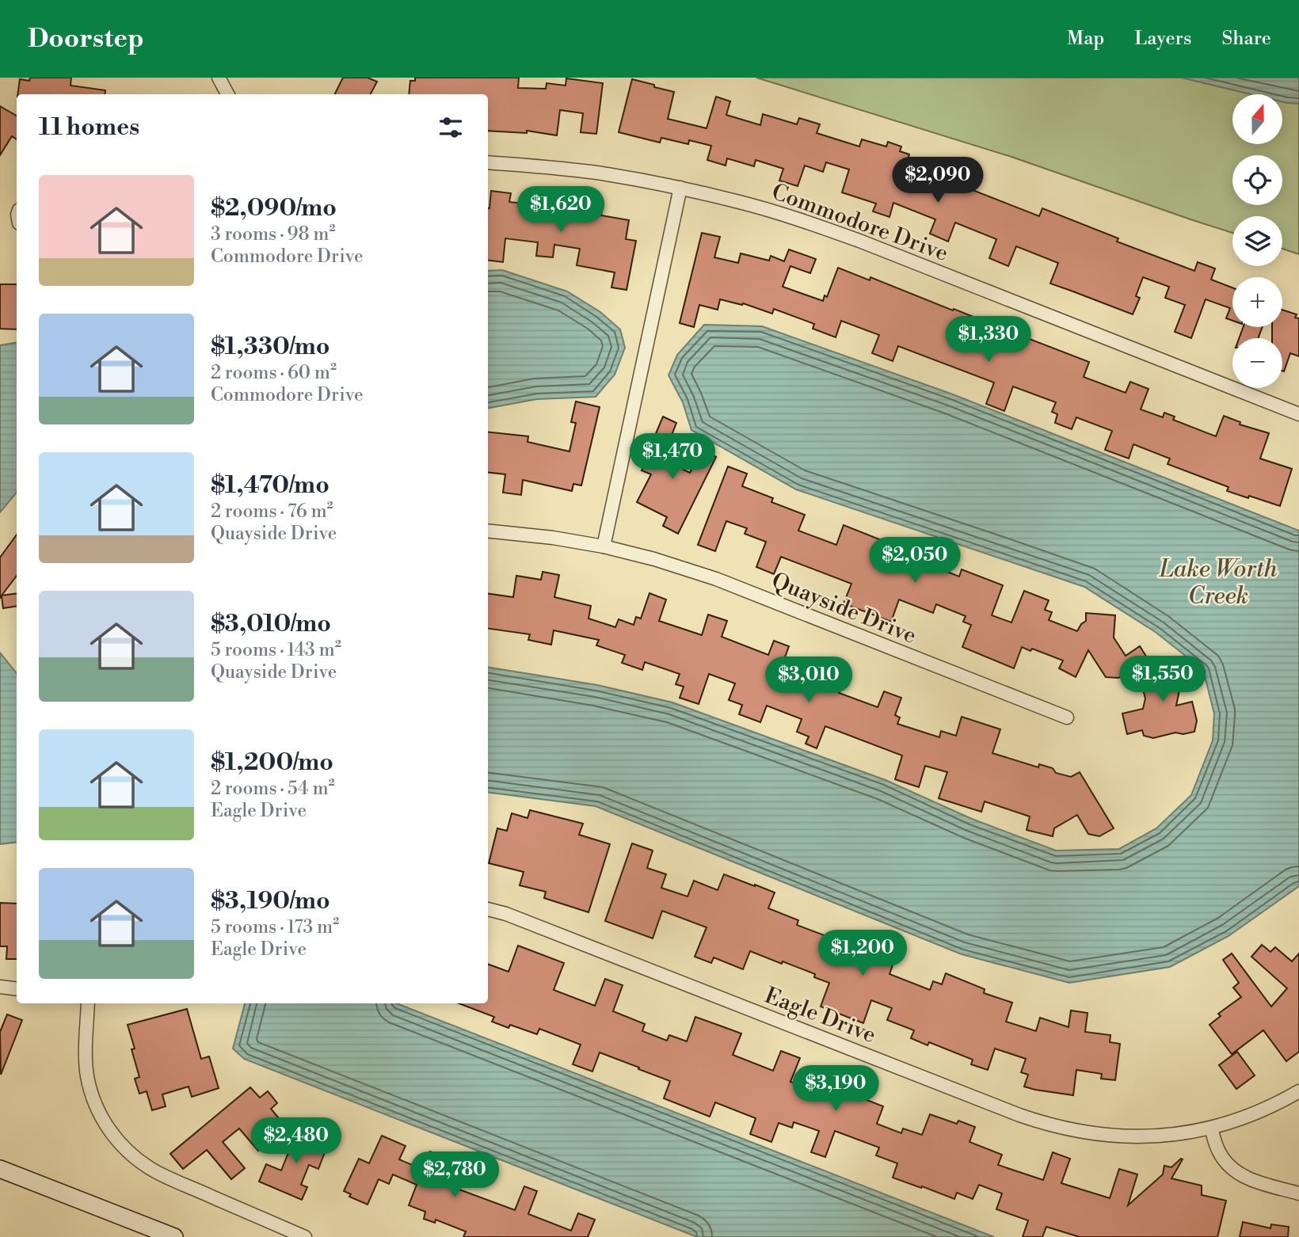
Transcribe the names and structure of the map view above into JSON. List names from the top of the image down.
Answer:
{
  "streets": {
    "street": ["Commodore Drive", "Quayside Drive", "Eagle Drive"]
  },
  "water": ["Lake Worth Creek"],
  "north": "top",
  "page": {
    "header": "Doorstep",
    "nav": ["Map", "Layers", "Share"],
    "map_buttons": ["+", "−"],
    "heading": "11 homes",
    "price": [
      "$2,090",
      "$1,620",
      "$1,330",
      "$1,470",
      "$2,050",
      "$1,550",
      "$3,010",
      "$1,200",
      "$3,190",
      "$2,480",
      "$2,780"
    ],
    "list": [
      {
        "name": "$2,090/mo",
        "note": "3 rooms · 98 m² · Commodore Drive"
      },
      {
        "name": "$1,330/mo",
        "note": "2 rooms · 60 m² · Commodore Drive"
      },
      {
        "name": "$1,470/mo",
        "note": "2 rooms · 76 m² · Quayside Drive"
      },
      {
        "name": "$3,010/mo",
        "note": "5 rooms · 143 m² · Quayside Drive"
      },
      {
        "name": "$1,200/mo",
        "note": "2 rooms · 54 m² · Eagle Drive"
      },
      {
        "name": "$3,190/mo",
        "note": "5 rooms · 173 m² · Eagle Drive"
      }
    ]
  }
}
